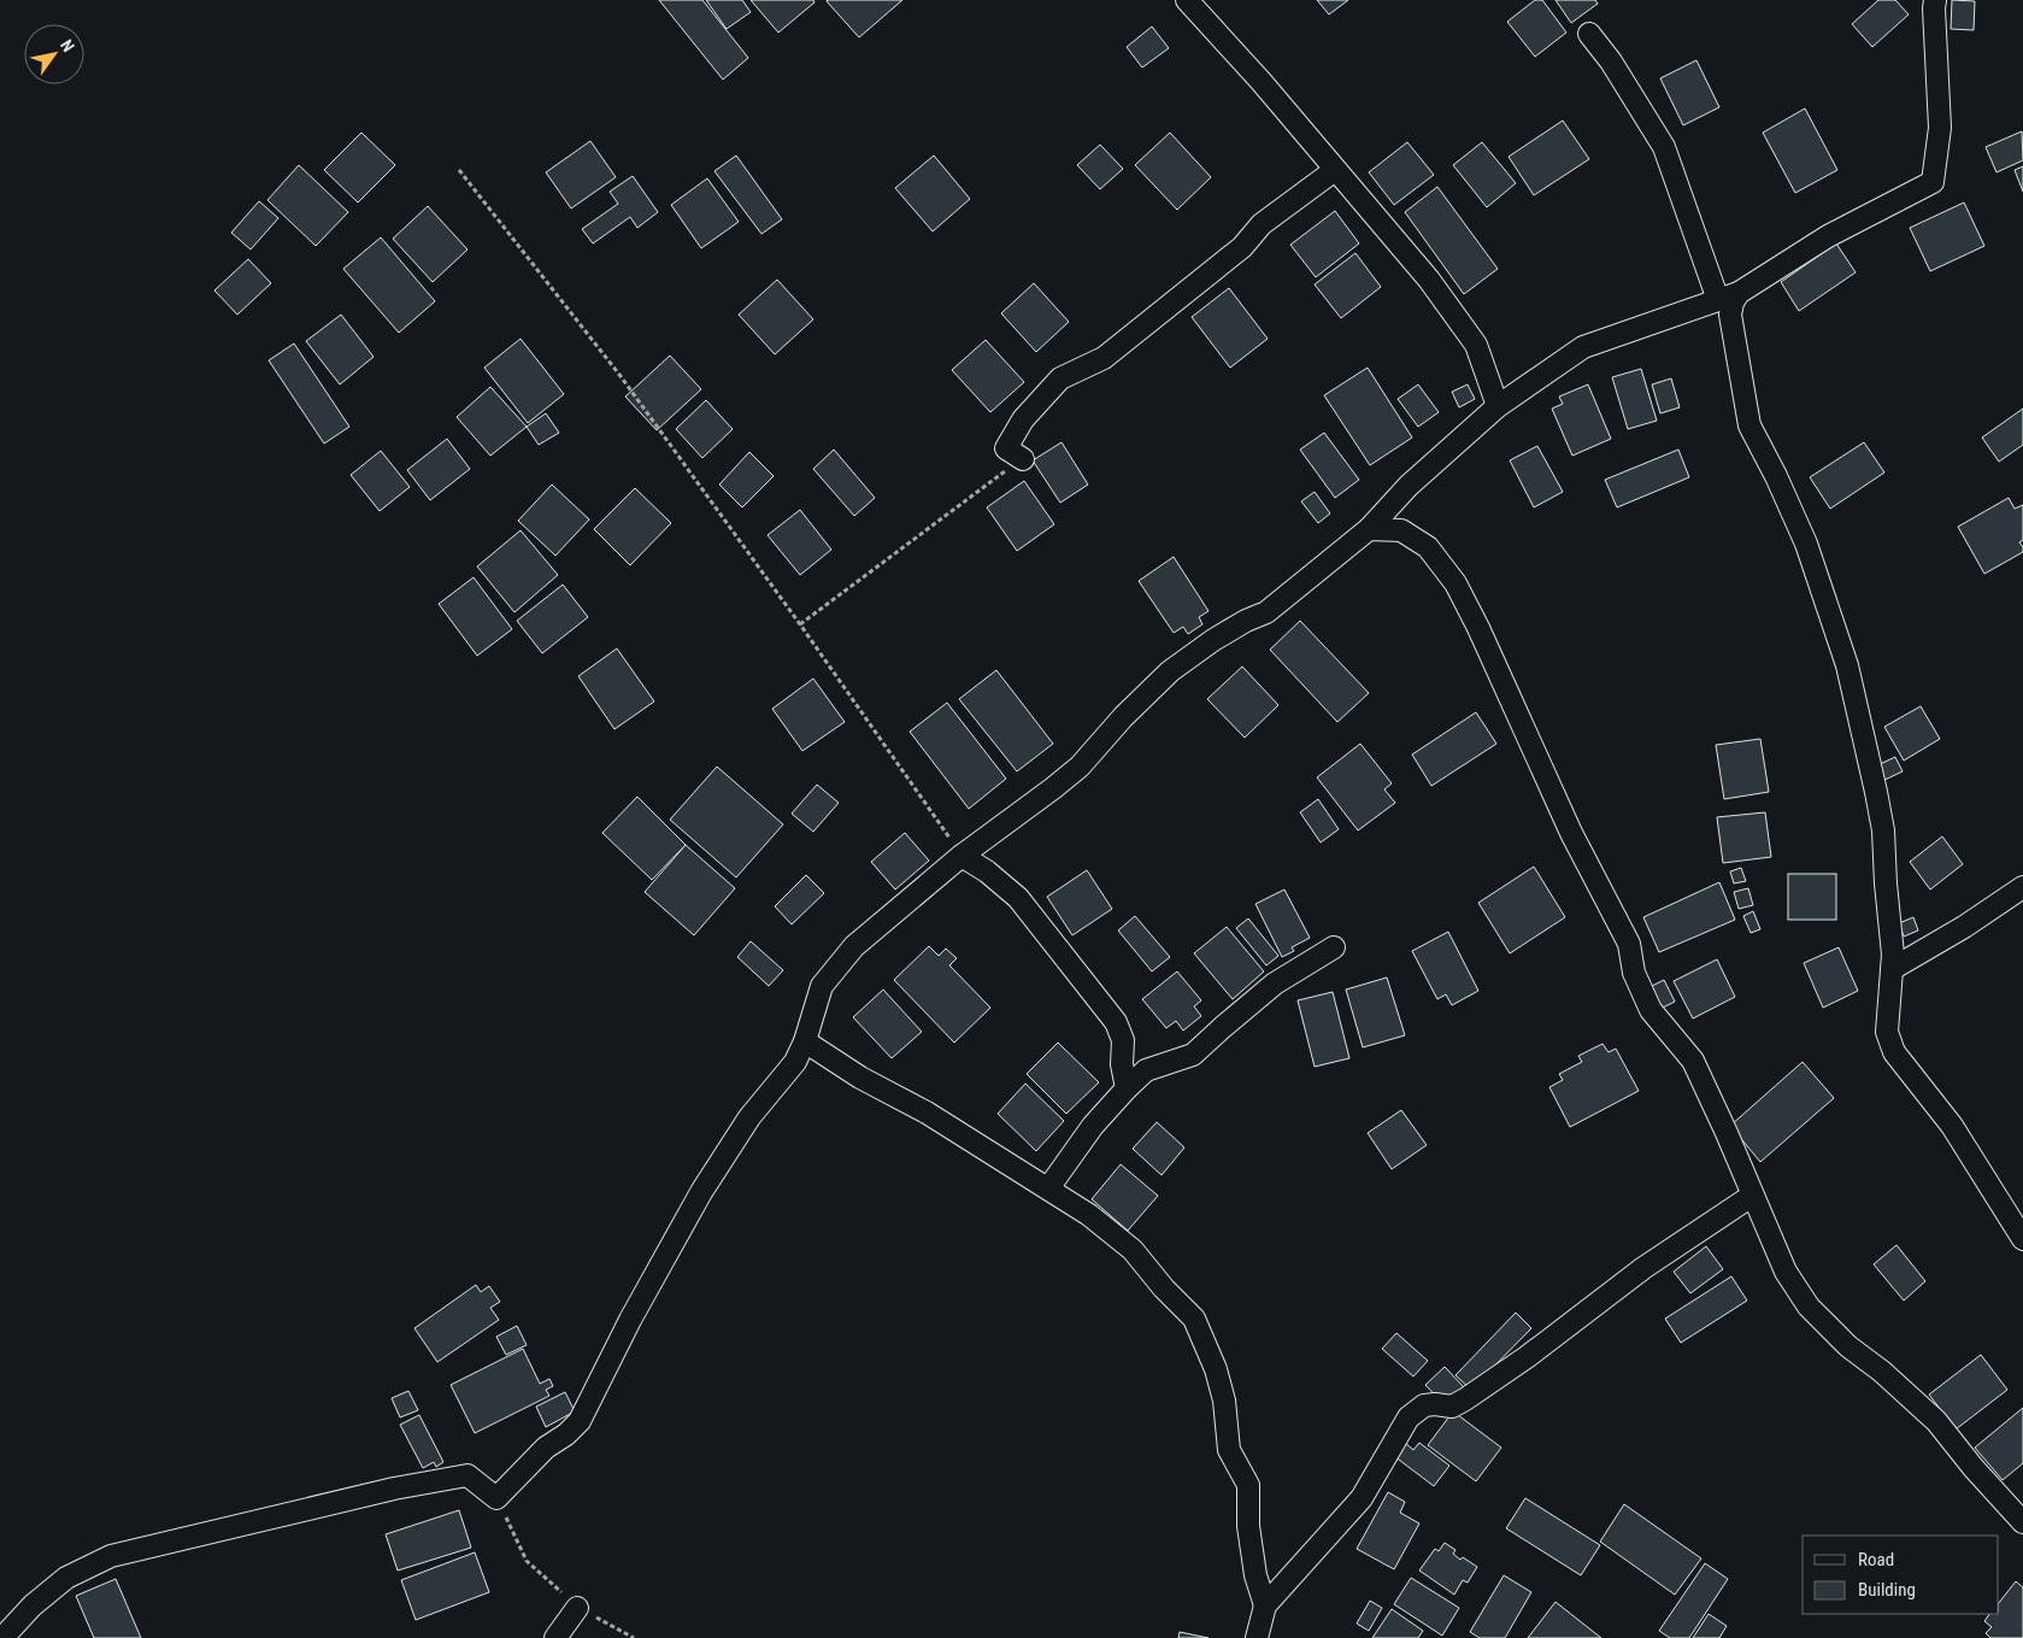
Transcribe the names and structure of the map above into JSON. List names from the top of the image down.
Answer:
{
  "legend": ["Road", "Building"],
  "north": "top right"
}
